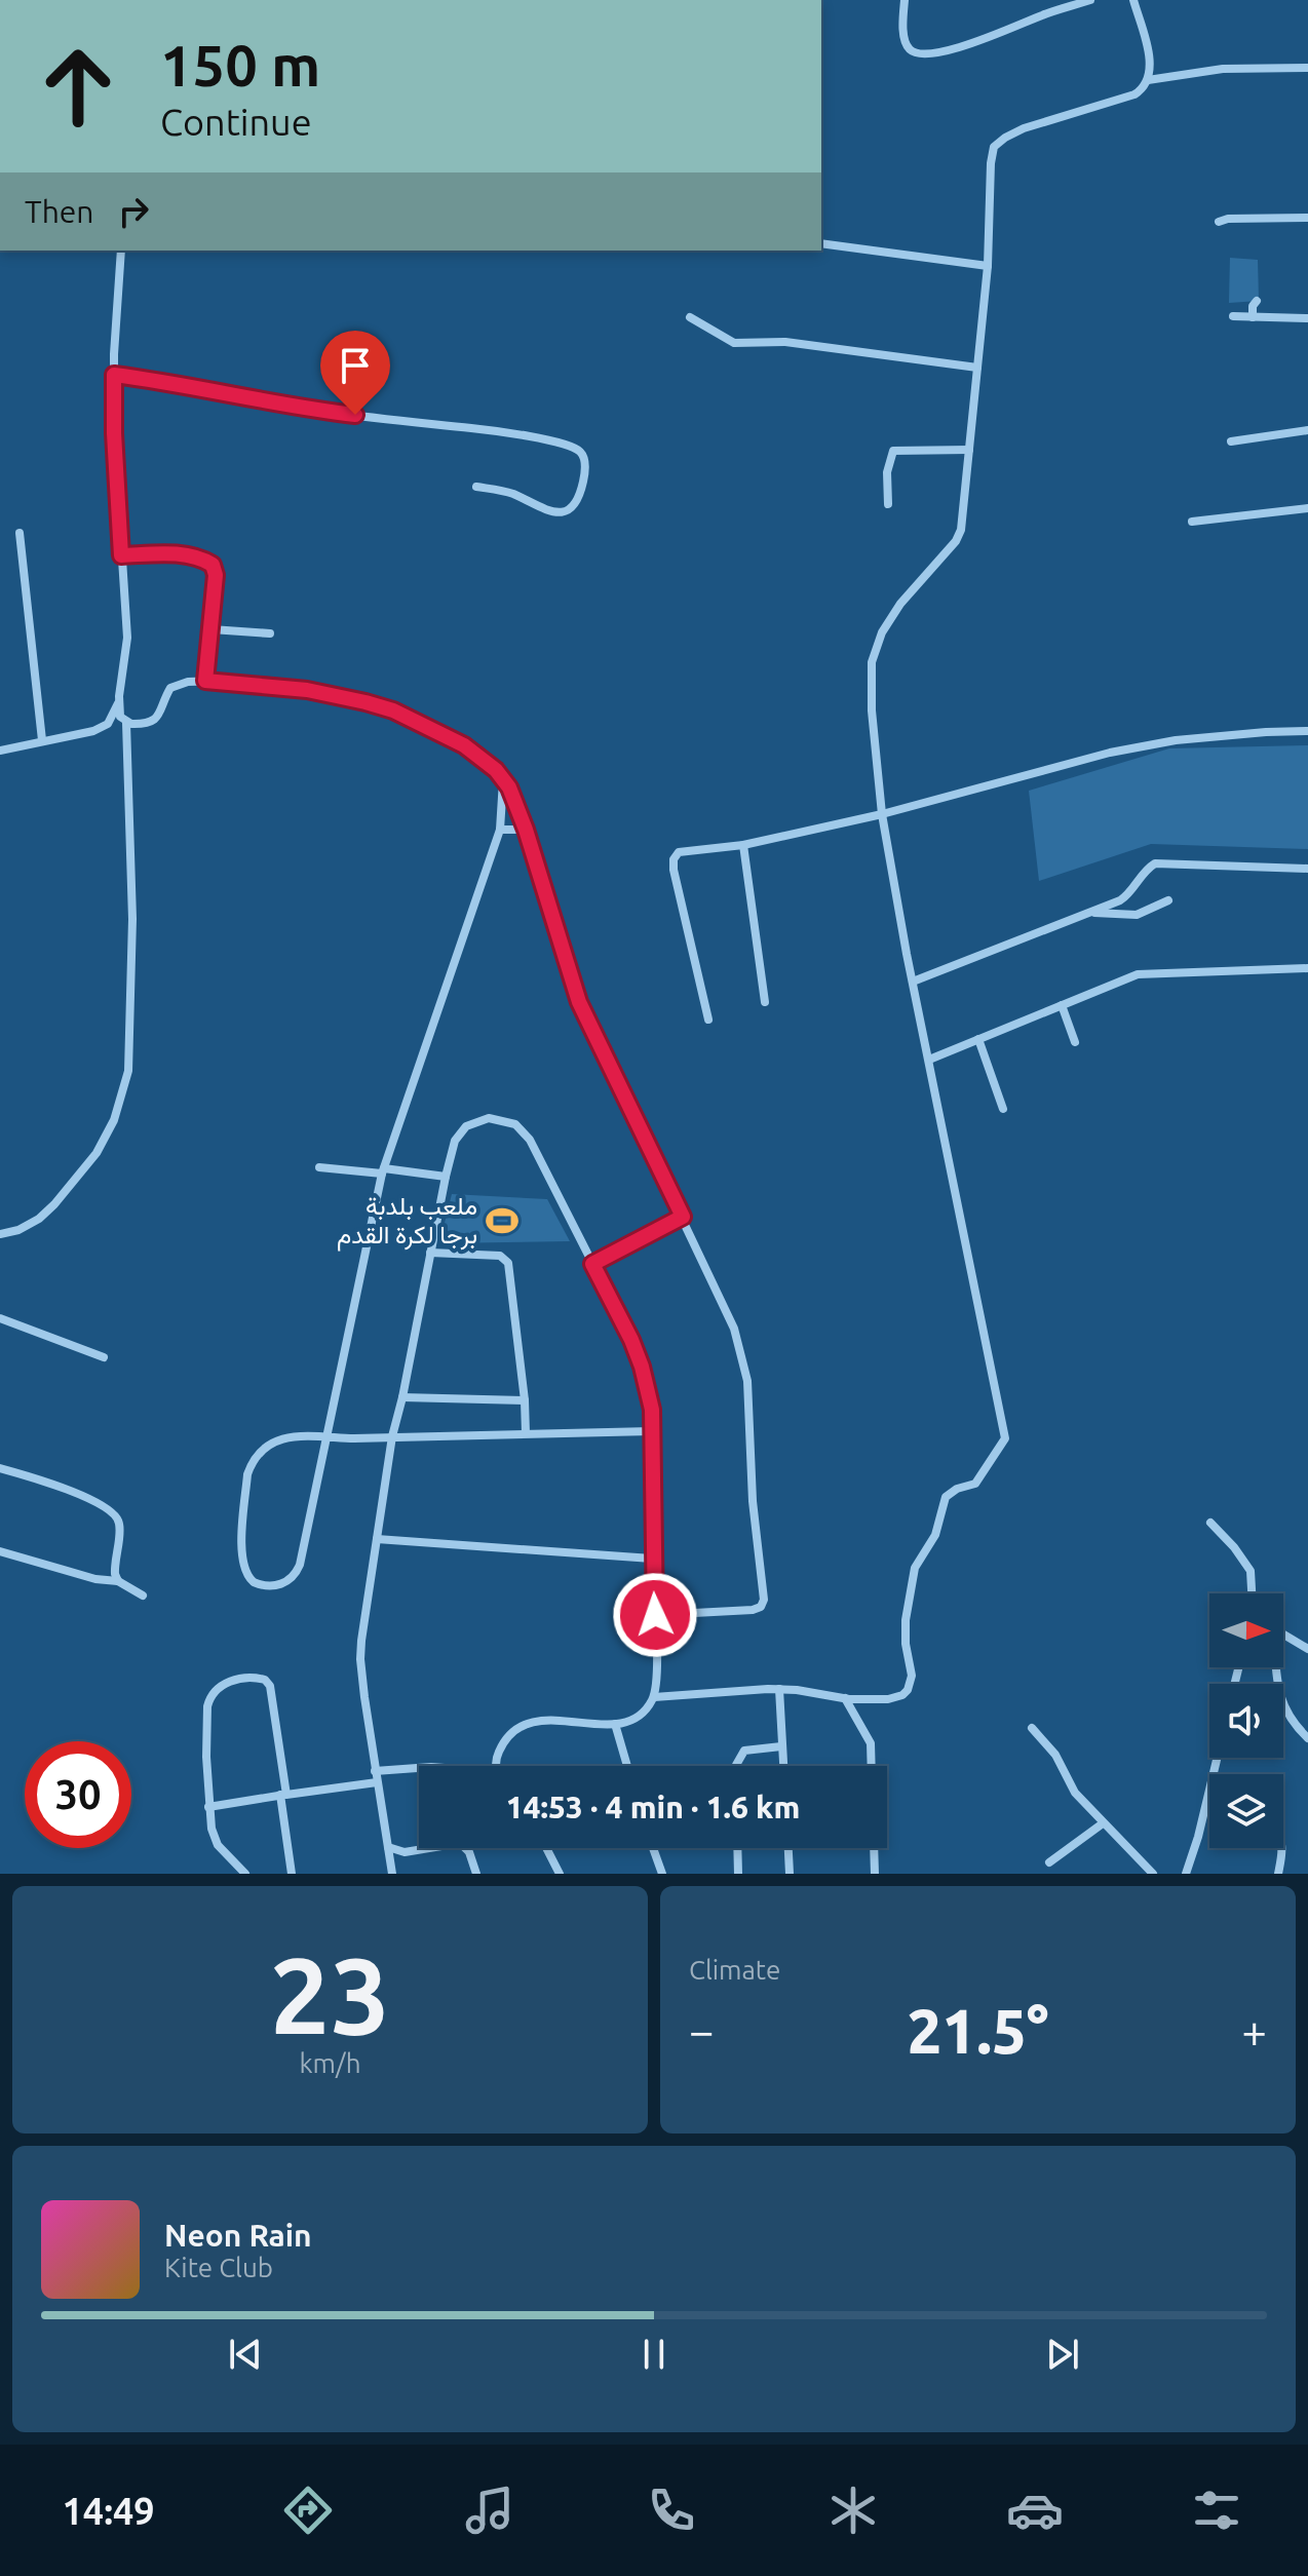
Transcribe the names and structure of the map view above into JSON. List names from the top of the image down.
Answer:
{
  "places": {
    "sports": ["ملعب بلدبة برجا لكرة القدم"]
  },
  "north": "right",
  "page": {
    "turn": ["150 m", "Continue"],
    "then": "Then",
    "limit": "30",
    "trip": "14:53 · 4 min · 1.6 km",
    "tile": [
      ["23", "km/h"],
      "Climate"
    ],
    "heat": ["−", "21.5°", "+"],
    "song": ["Neon Rain", "Kite Club"],
    "tabs": "14:49"
  }
}
